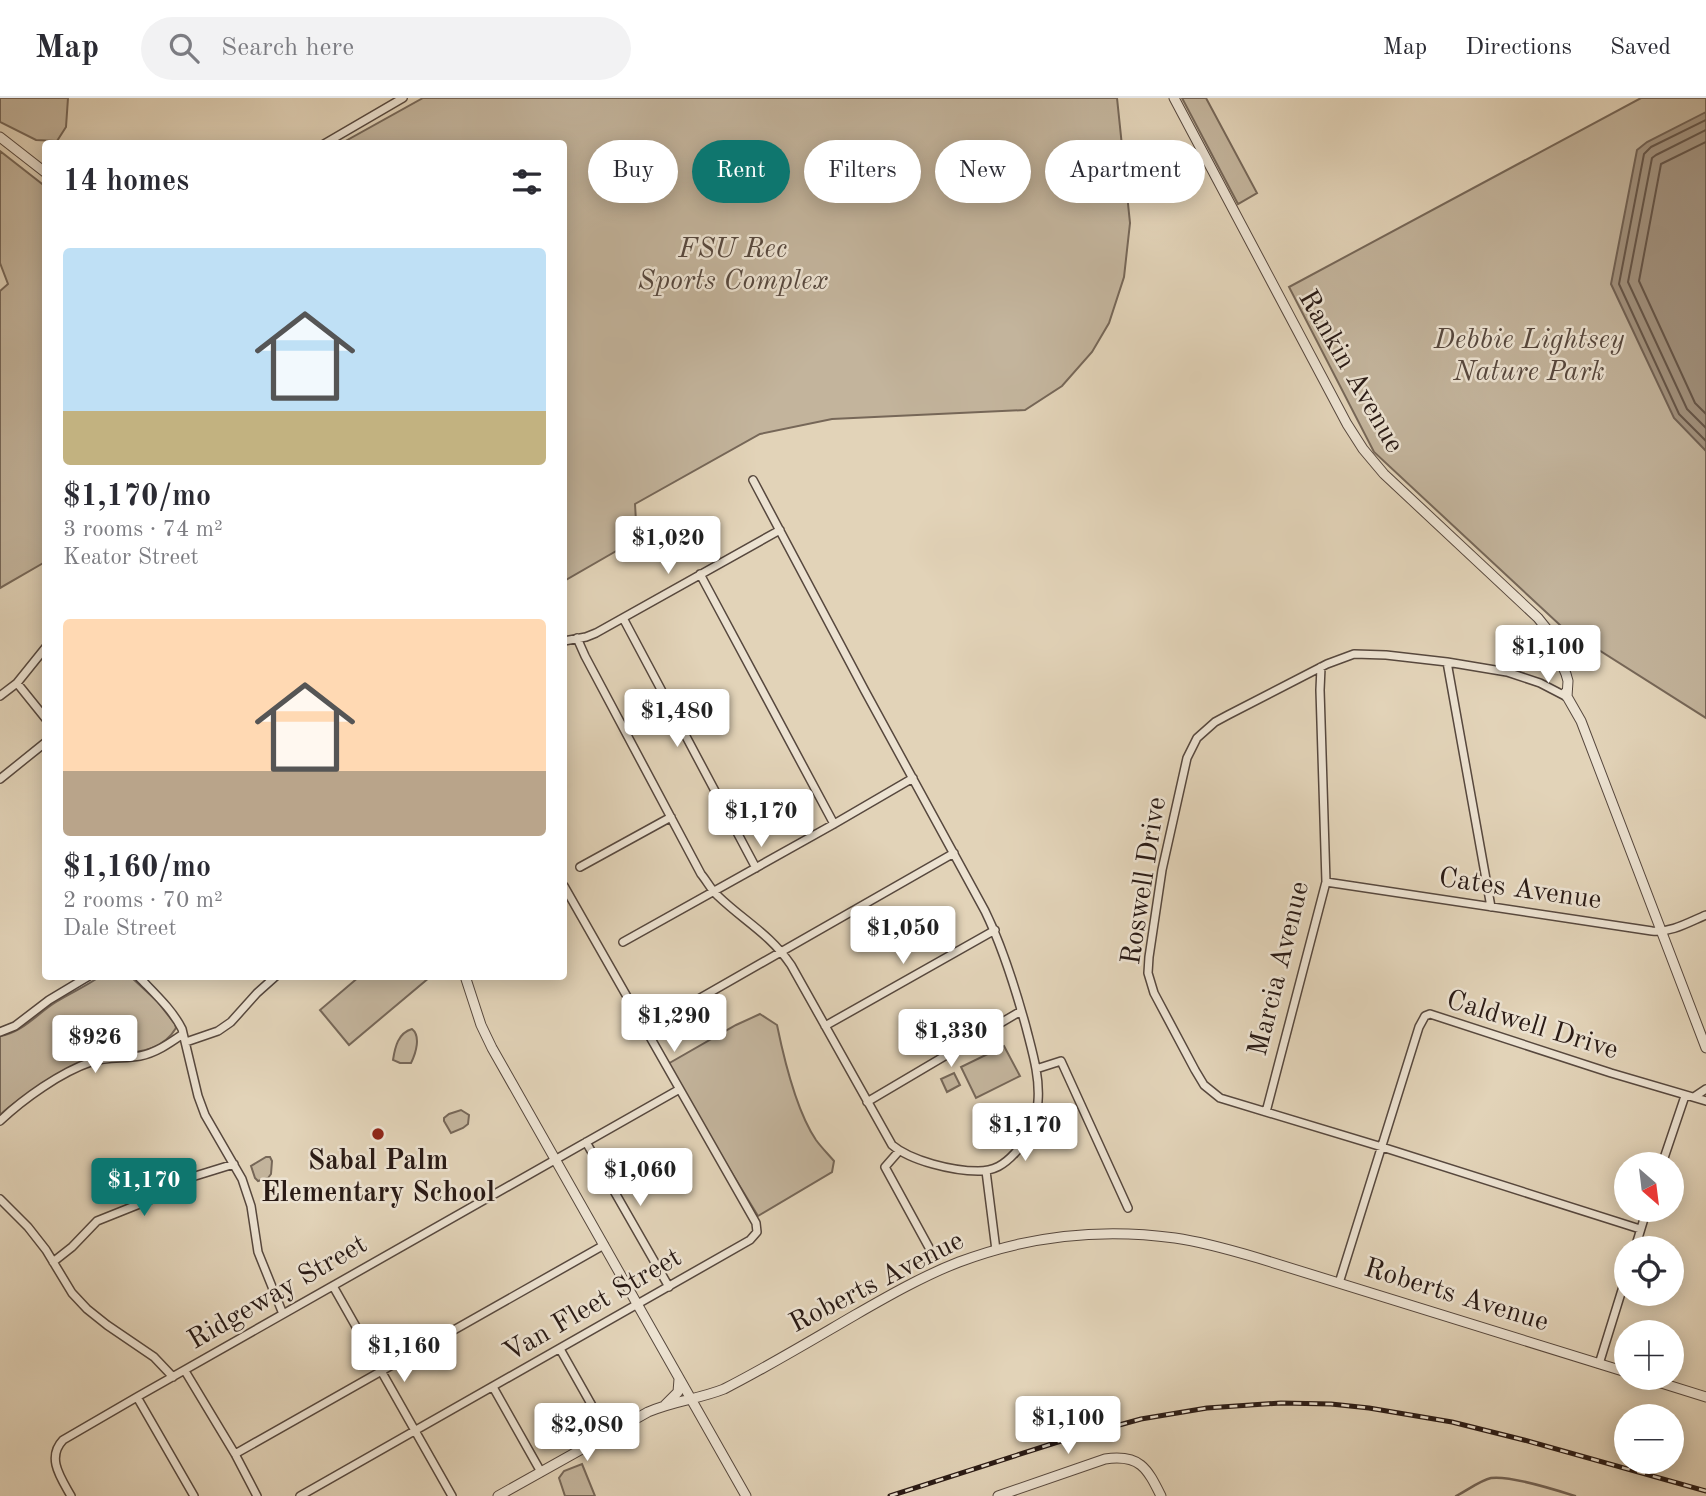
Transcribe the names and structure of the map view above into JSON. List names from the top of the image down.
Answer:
{
  "streets": {
    "street": [
      "Rankin Avenue",
      "Roswell Drive",
      "Cates Avenue",
      "Marcia Avenue",
      "Caldwell Drive",
      "Roberts Avenue",
      "Ridgeway Street",
      "Van Fleet Street"
    ]
  },
  "crossings": [
    ["Rankin Avenue", "Roswell Drive"],
    ["Rankin Avenue", "Cates Avenue"],
    ["Roswell Drive", "Marcia Avenue"],
    ["Roswell Drive", "Caldwell Drive"],
    ["Cates Avenue", "Marcia Avenue"],
    ["Caldwell Drive", "Roberts Avenue"],
    ["Ridgeway Street", "Van Fleet Street"]
  ],
  "parks": ["FSU Rec Sports Complex", "Debbie Lightsey Nature Park"],
  "places": ["Sabal Palm Elementary School"],
  "north": "bottom right",
  "page": {
    "header": "Map",
    "search": "Search here",
    "nav": ["Map", "Directions", "Saved"],
    "chip": [
      "Buy",
      "Rent",
      "Filters",
      "New",
      "Apartment"
    ],
    "heading": "14 homes",
    "list": [
      {
        "name": "$1,170/mo",
        "note": "3 rooms · 74 m² · Keator Street"
      },
      {
        "name": "$1,160/mo",
        "note": "2 rooms · 70 m² · Dale Street"
      }
    ],
    "price": [
      "$1,020",
      "$1,100",
      "$1,480",
      "$1,170",
      "$1,050",
      "$1,290",
      "$1,330",
      "$926",
      "$1,170",
      "$1,060",
      "$1,170",
      "$1,160",
      "$1,100",
      "$2,080"
    ],
    "map_buttons": ["+", "−"]
  }
}
